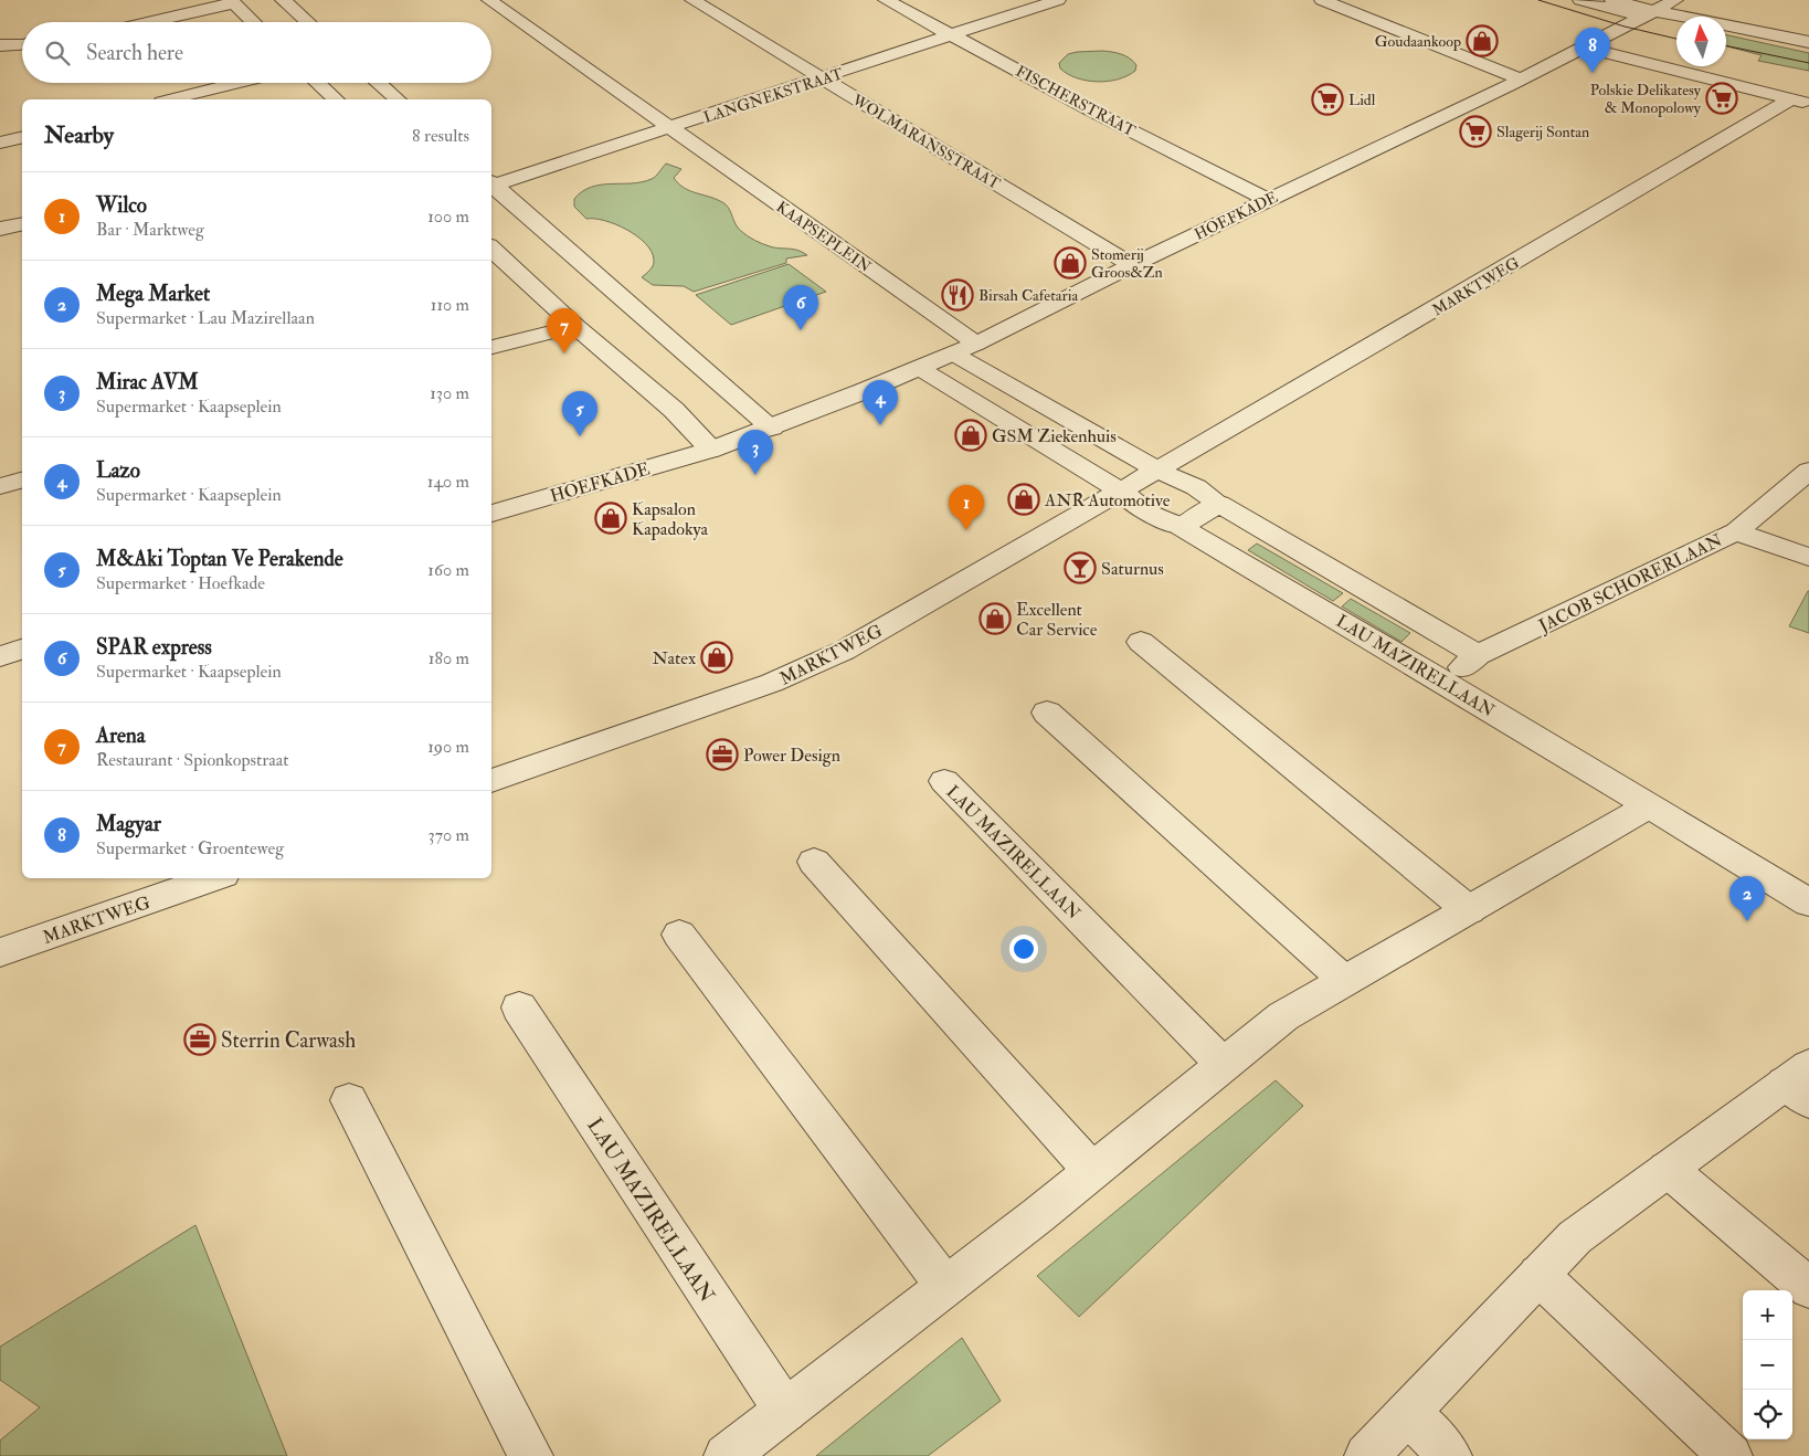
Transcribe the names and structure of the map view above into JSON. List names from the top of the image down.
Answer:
{
  "streets": {
    "street": [
      "LANGNEKSTRAAT",
      "FISCHERSTRAAT",
      "WOLMARANSSTRAAT",
      "HOEFKADE",
      "KAAPSEPLEIN",
      "MARKTWEG",
      "JACOB SCHORERLAAN",
      "LAU MAZIRELLAAN"
    ]
  },
  "crossings": [
    ["LANGNEKSTRAAT", "FISCHERSTRAAT"],
    ["LANGNEKSTRAAT", "WOLMARANSSTRAAT"],
    ["LANGNEKSTRAAT", "KAAPSEPLEIN"],
    ["FISCHERSTRAAT", "HOEFKADE"],
    ["WOLMARANSSTRAAT", "HOEFKADE"],
    ["HOEFKADE", "KAAPSEPLEIN"],
    ["MARKTWEG", "LAU MAZIRELLAAN"],
    ["JACOB SCHORERLAAN", "LAU MAZIRELLAAN"]
  ],
  "places": {
    "shop": [
      "Goudaankoop",
      "Stomerij Groos&Zn",
      "GSM Ziekenhuis",
      "ANR Automotive",
      "Kapsalon Kapadokya",
      "Excellent Car Service",
      "Natex"
    ],
    "supermarket": ["Polskie Delikatesy & Monopolowy", "Lidl", "Slagerij Sontan"],
    "restaurant": ["Birsah Cafetaria"],
    "bar": ["Saturnus"],
    "office": ["Power Design", "Sterrin Carwash"]
  },
  "north": "top",
  "page": {
    "search": "Search here",
    "pins": [
      "8",
      "6",
      "7",
      "4",
      "5",
      "3",
      "1",
      "2"
    ],
    "heading": ["Nearby", "8 results"],
    "list": [
      {
        "mark": "1",
        "name": "Wilco",
        "note": "Bar · Marktweg",
        "value": "100 m"
      },
      {
        "mark": "2",
        "name": "Mega Market",
        "note": "Supermarket · Lau Mazirellaan",
        "value": "110 m"
      },
      {
        "mark": "3",
        "name": "Mirac AVM",
        "note": "Supermarket · Kaapseplein",
        "value": "130 m"
      },
      {
        "mark": "4",
        "name": "Lazo",
        "note": "Supermarket · Kaapseplein",
        "value": "140 m"
      },
      {
        "mark": "5",
        "name": "M&Aki Toptan Ve Perakende",
        "note": "Supermarket · Hoefkade",
        "value": "160 m"
      },
      {
        "mark": "6",
        "name": "SPAR express",
        "note": "Supermarket · Kaapseplein",
        "value": "180 m"
      },
      {
        "mark": "7",
        "name": "Arena",
        "note": "Restaurant · Spionkopstraat",
        "value": "190 m"
      },
      {
        "mark": "8",
        "name": "Magyar",
        "note": "Supermarket · Groenteweg",
        "value": "370 m"
      }
    ],
    "map_buttons": ["+", "−"]
  }
}
